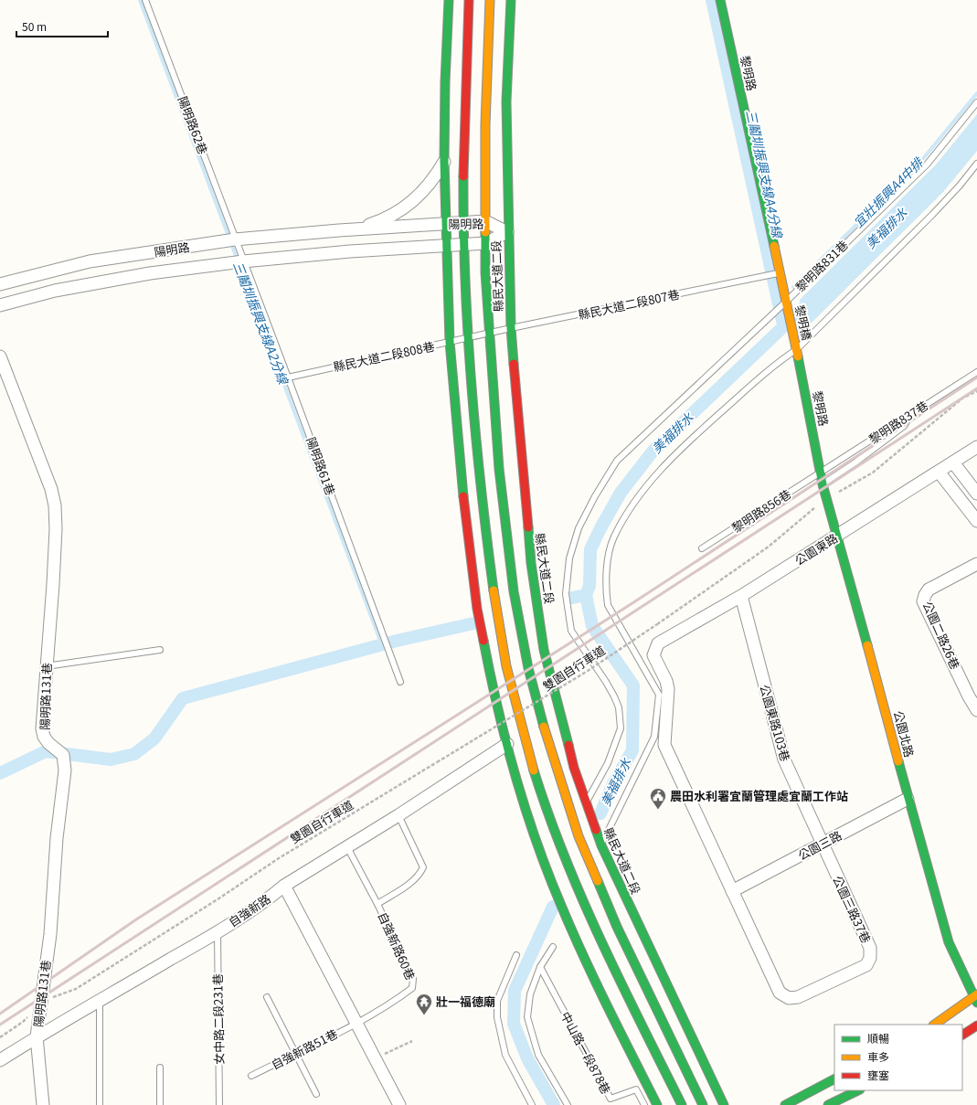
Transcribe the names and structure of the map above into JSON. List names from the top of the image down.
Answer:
{
  "streets": {
    "street": [
      "黎明路",
      "陽明路",
      "縣民大道二段",
      "黎明橋",
      "公園東路",
      "公園二路26巷",
      "陽明路131巷",
      "公園東路103巷",
      "公園北路",
      "公園三路",
      "公園三路37巷",
      "自強新路"
    ],
    "lane": [
      "陽明路62巷",
      "黎明路831巷",
      "縣民大道二段807巷",
      "縣民大道二段808巷",
      "黎明路837巷",
      "陽明路61巷",
      "黎明路856巷",
      "自強新路60巷",
      "女中路二段231巷",
      "自強新路51巷",
      "中山路一段878巷"
    ],
    "path": ["雙園自行車道"]
  },
  "crossings": [
    ["黎明路", "黎明路831巷"],
    ["黎明路", "縣民大道二段807巷"],
    ["黎明路", "黎明橋"],
    ["黎明路", "黎明路837巷"],
    ["黎明路", "黎明路856巷"],
    ["黎明路", "公園北路"],
    ["陽明路62巷", "陽明路"],
    ["陽明路62巷", "陽明路61巷"],
    ["陽明路", "縣民大道二段"],
    ["陽明路", "陽明路61巷"],
    ["黎明路831巷", "縣民大道二段"],
    ["黎明路831巷", "黎明橋"],
    ["縣民大道二段", "縣民大道二段807巷"],
    ["縣民大道二段807巷", "縣民大道二段808巷"],
    ["縣民大道二段808巷", "陽明路61巷"],
    ["黎明路837巷", "黎明路856巷"],
    ["黎明路837巷", "公園北路"],
    ["黎明路856巷", "公園北路"],
    ["公園東路", "公園東路103巷"],
    ["公園東路", "公園北路"],
    ["公園東路", "公園三路"],
    ["公園東路", "公園三路37巷"],
    ["雙園自行車道", "陽明路131巷"],
    ["陽明路131巷", "自強新路"],
    ["公園東路103巷", "公園三路"],
    ["公園東路103巷", "公園三路37巷"],
    ["公園北路", "公園三路"],
    ["公園三路", "公園三路37巷"],
    ["自強新路", "自強新路60巷"],
    ["自強新路", "女中路二段231巷"],
    ["自強新路60巷", "自強新路51巷"]
  ],
  "water": [
    "三鬮圳振興支線A4分線",
    "宜壯振興A4中排",
    "美福排水",
    "三鬮圳振興支線A2分線"
  ],
  "places": {
    "public building": ["農田水利署宜蘭管理處宜蘭工作站"],
    "temple": ["壯一福德廟"]
  },
  "legend": ["順暢", "車多", "壅塞"],
  "scale_bar": "50 m"
}
